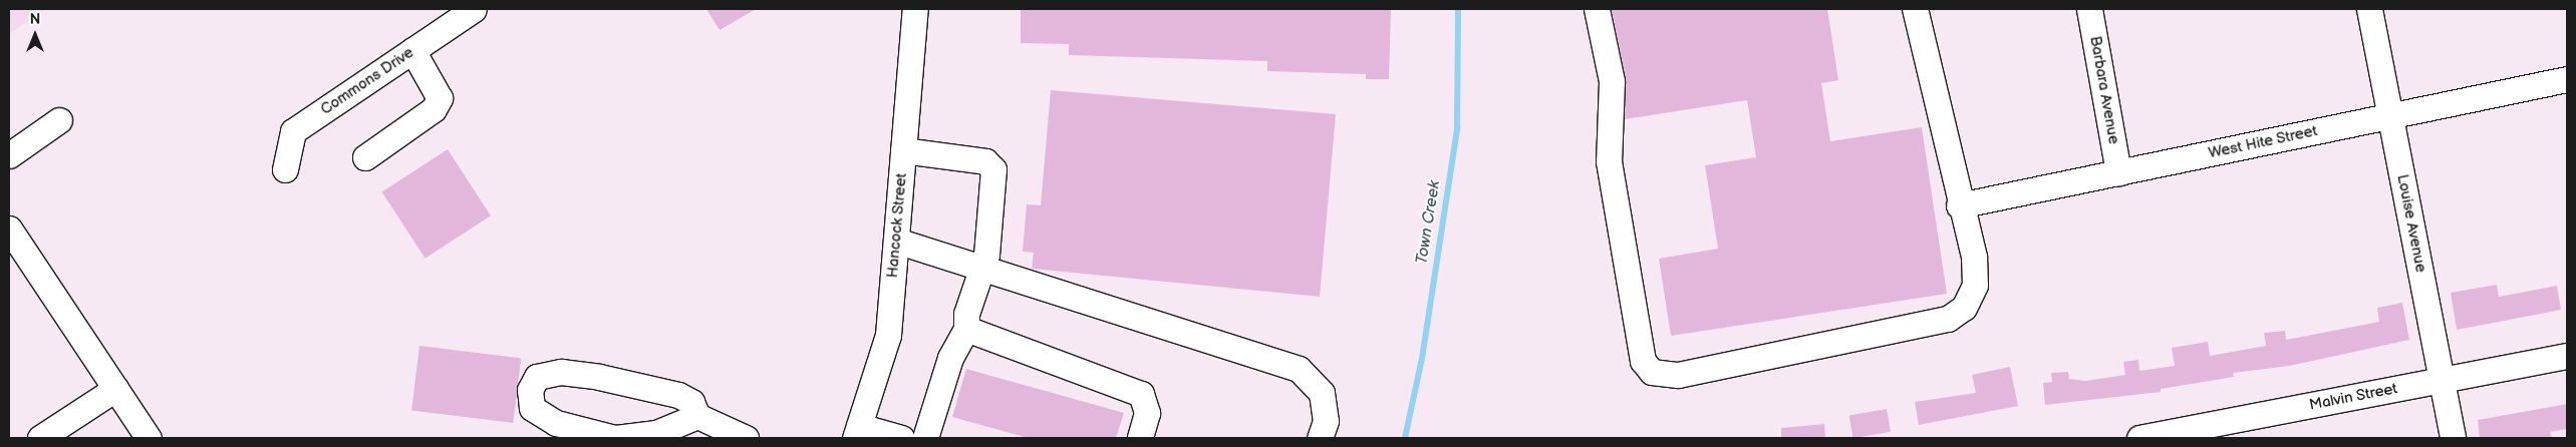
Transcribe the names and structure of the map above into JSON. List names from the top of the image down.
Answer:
{
  "streets": {
    "street": [
      "Commons Drive",
      "Barbara Avenue",
      "West Hite Street",
      "Louise Avenue",
      "Hancock Street",
      "Malvin Street"
    ]
  },
  "crossings": [
    ["Barbara Avenue", "West Hite Street"],
    ["West Hite Street", "Louise Avenue"],
    ["Louise Avenue", "Malvin Street"]
  ],
  "water": ["Town Creek"],
  "north": "top"
}
